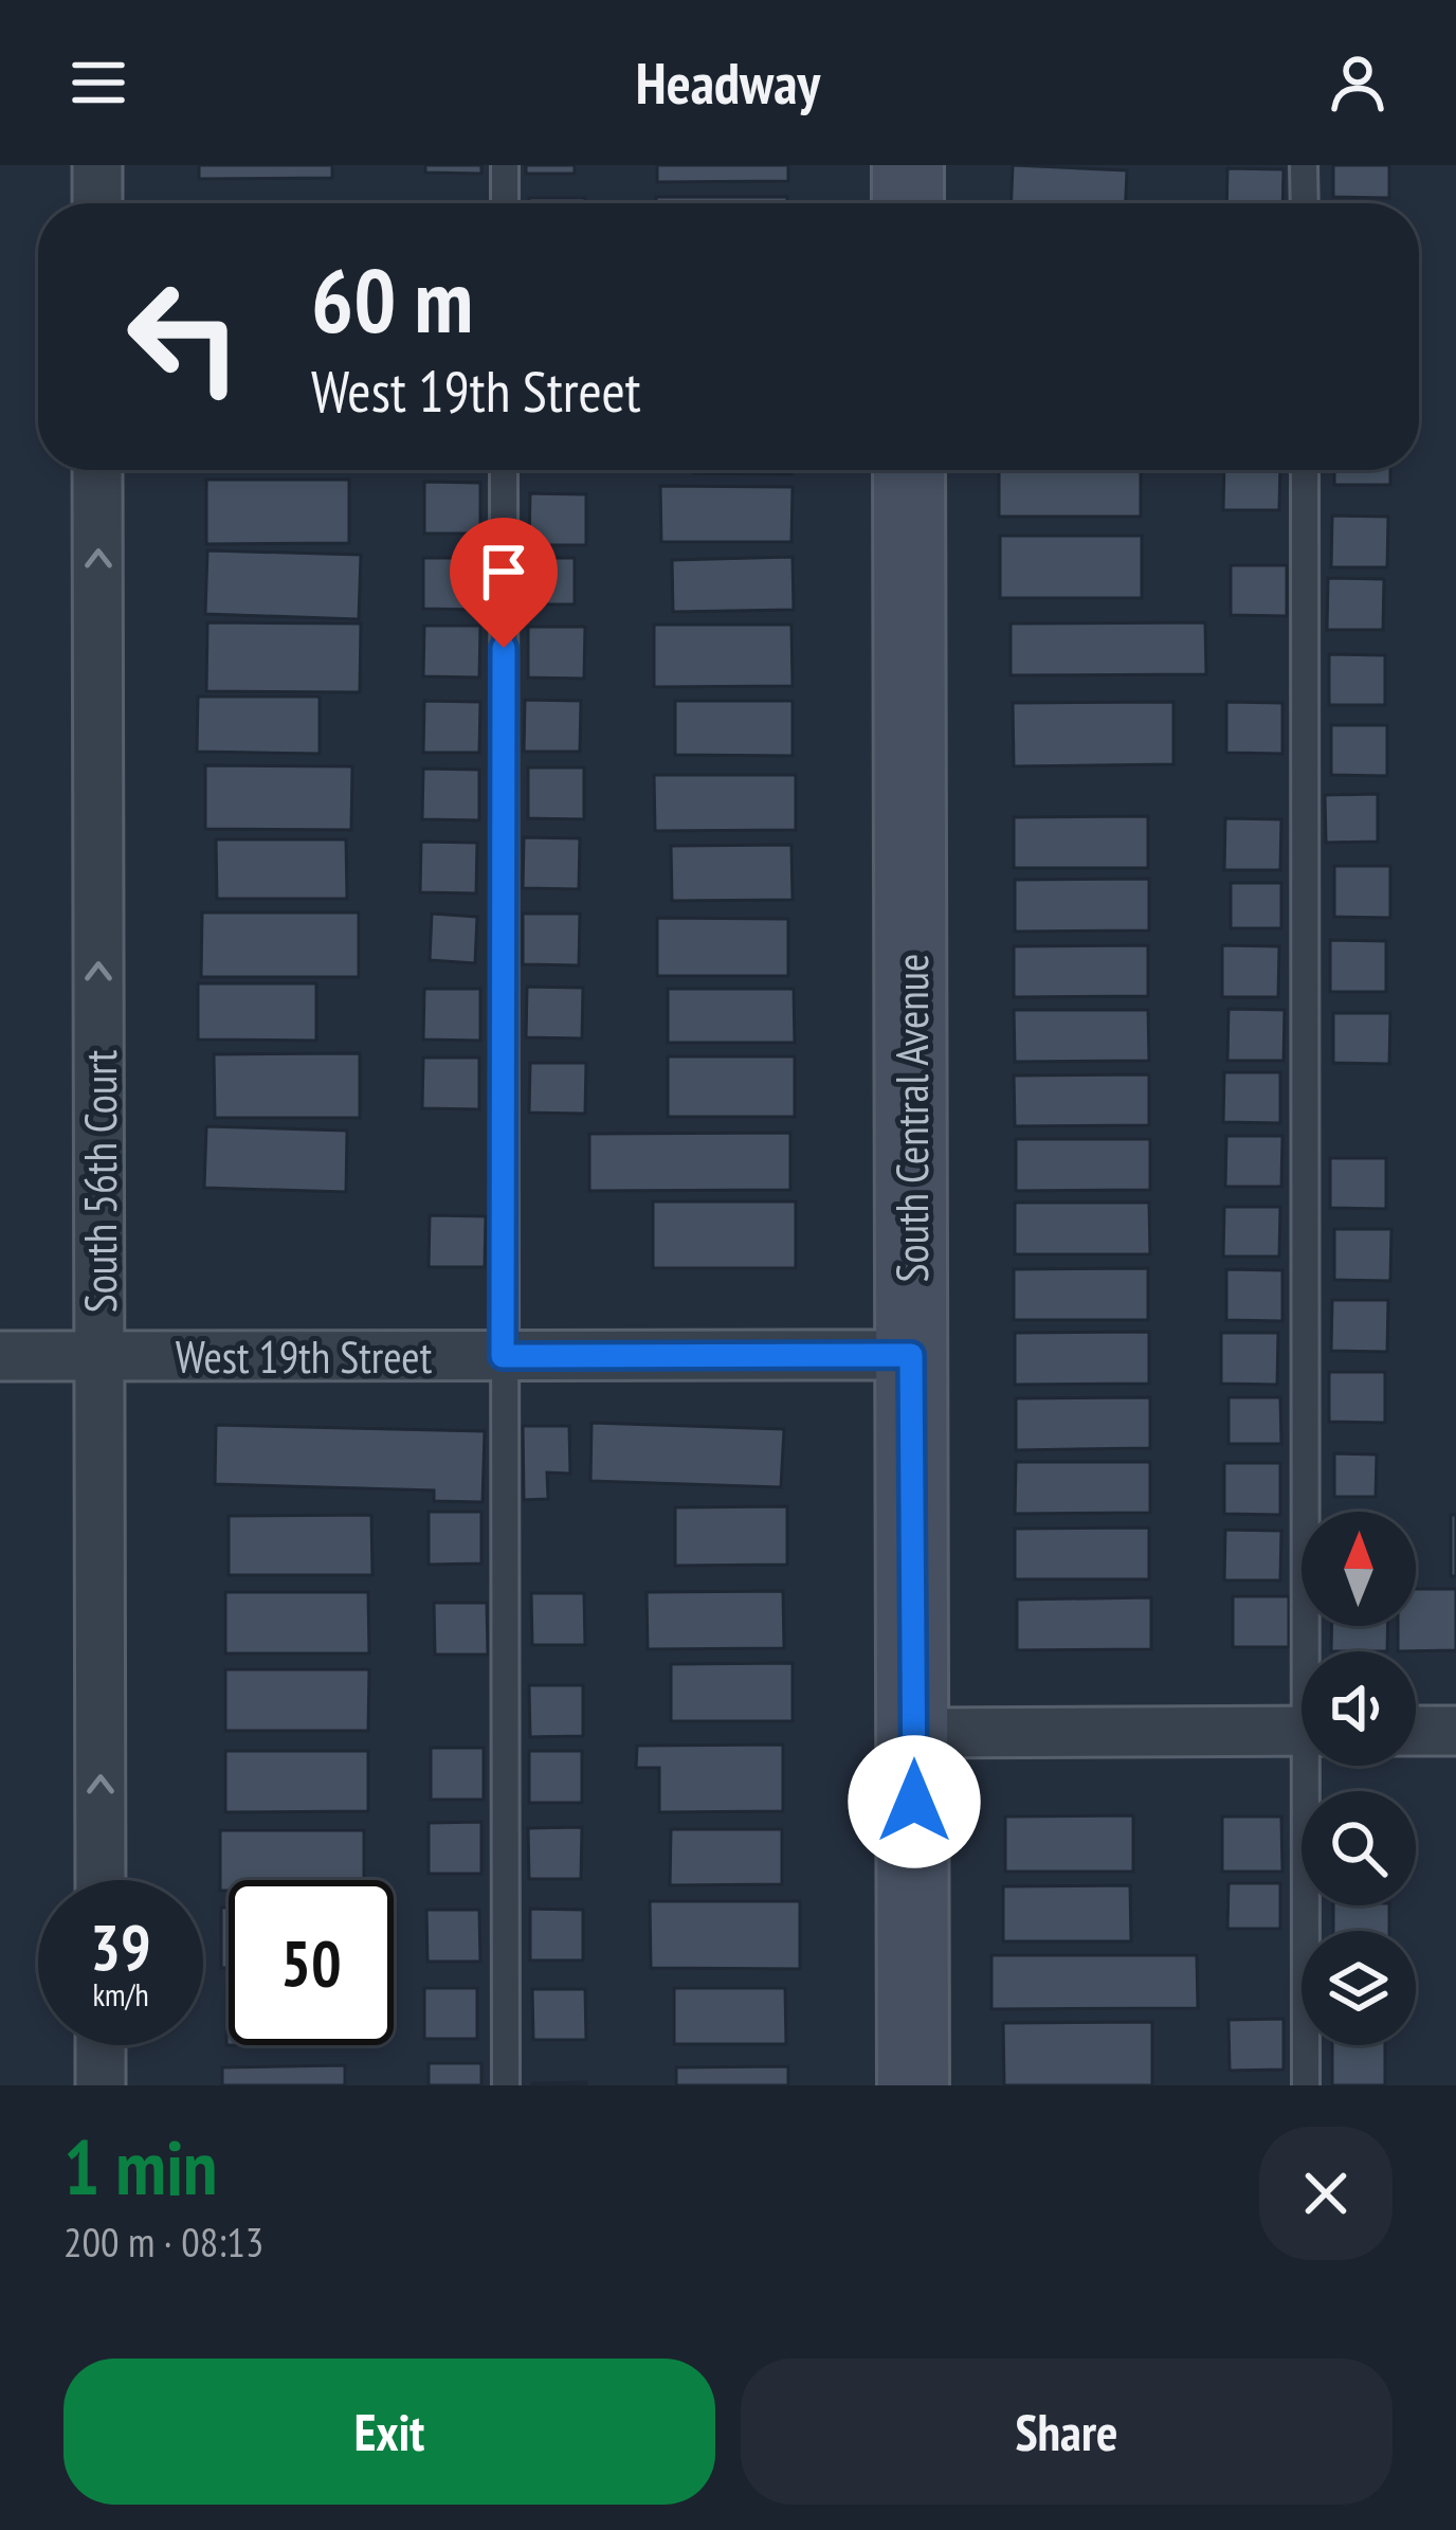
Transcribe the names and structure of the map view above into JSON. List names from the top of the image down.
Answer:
{
  "streets": {
    "main road": ["South Central Avenue"],
    "street": ["South 56th Court", "West 19th Street"]
  },
  "crossings": [
    ["South Central Avenue", "West 19th Street"],
    ["South 56th Court", "West 19th Street"]
  ],
  "one_way": ["South 56th Court"],
  "north": "top",
  "page": {
    "header": "Headway",
    "turn": ["60 m", "West 19th Street"],
    "speed": "39 km/h",
    "limit": "50",
    "heading": ["1 min", "200 m · 08:13"],
    "buttons": ["Exit", "Share"]
  }
}
